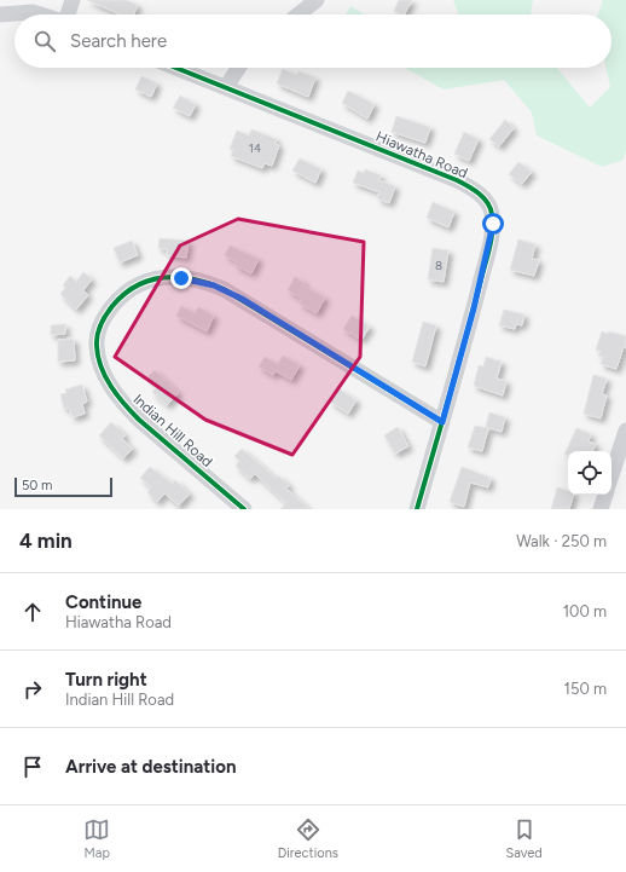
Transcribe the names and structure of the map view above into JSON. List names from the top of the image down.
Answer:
{
  "streets": {
    "street": ["Hiawatha Road", "Indian Hill Road"]
  },
  "crossings": [
    ["Hiawatha Road", "Indian Hill Road"]
  ],
  "house_numbers": ["14", "8"],
  "scale_bar": "50 m",
  "page": {
    "search": "Search here",
    "scale": "50 m",
    "heading": ["4 min", "Walk · 250 m"],
    "list": [
      ["Continue", "Hiawatha Road", "100 m"],
      ["Turn right", "Indian Hill Road", "150 m"],
      "Arrive at destination"
    ],
    "nav": ["Map", "Directions", "Saved"]
  }
}
